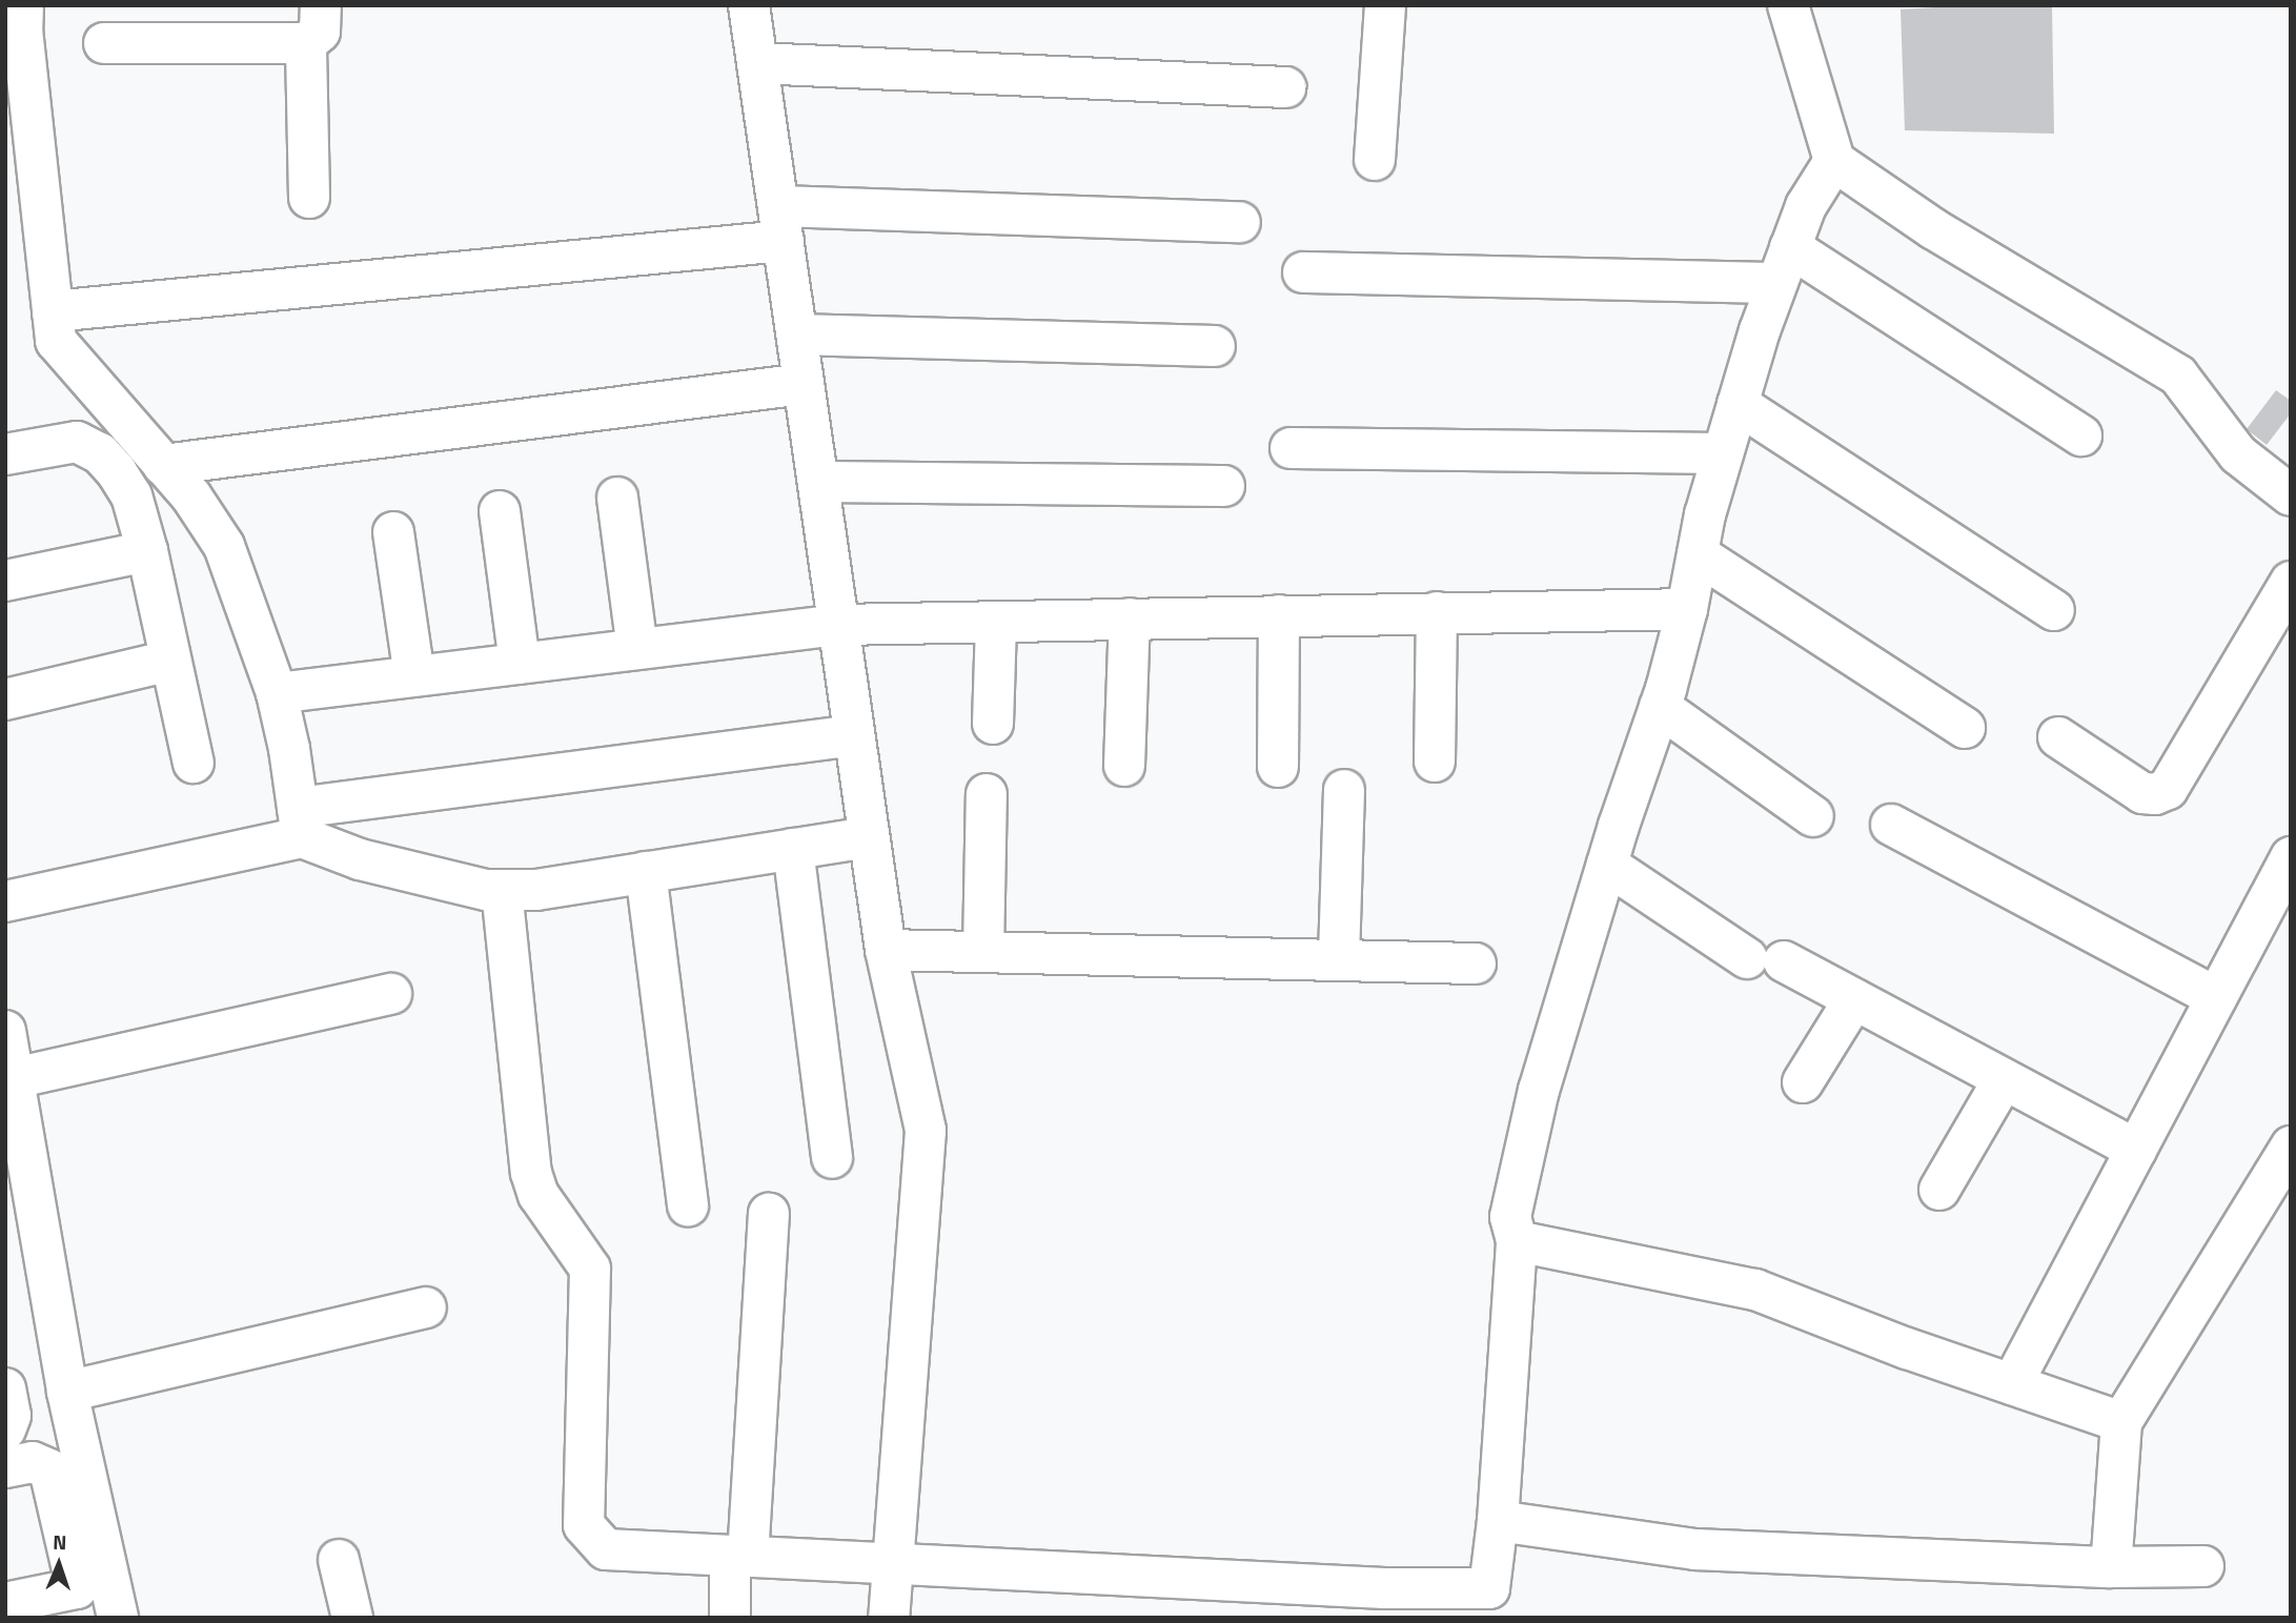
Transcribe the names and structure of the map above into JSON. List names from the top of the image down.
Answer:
{
  "north": "top"
}
